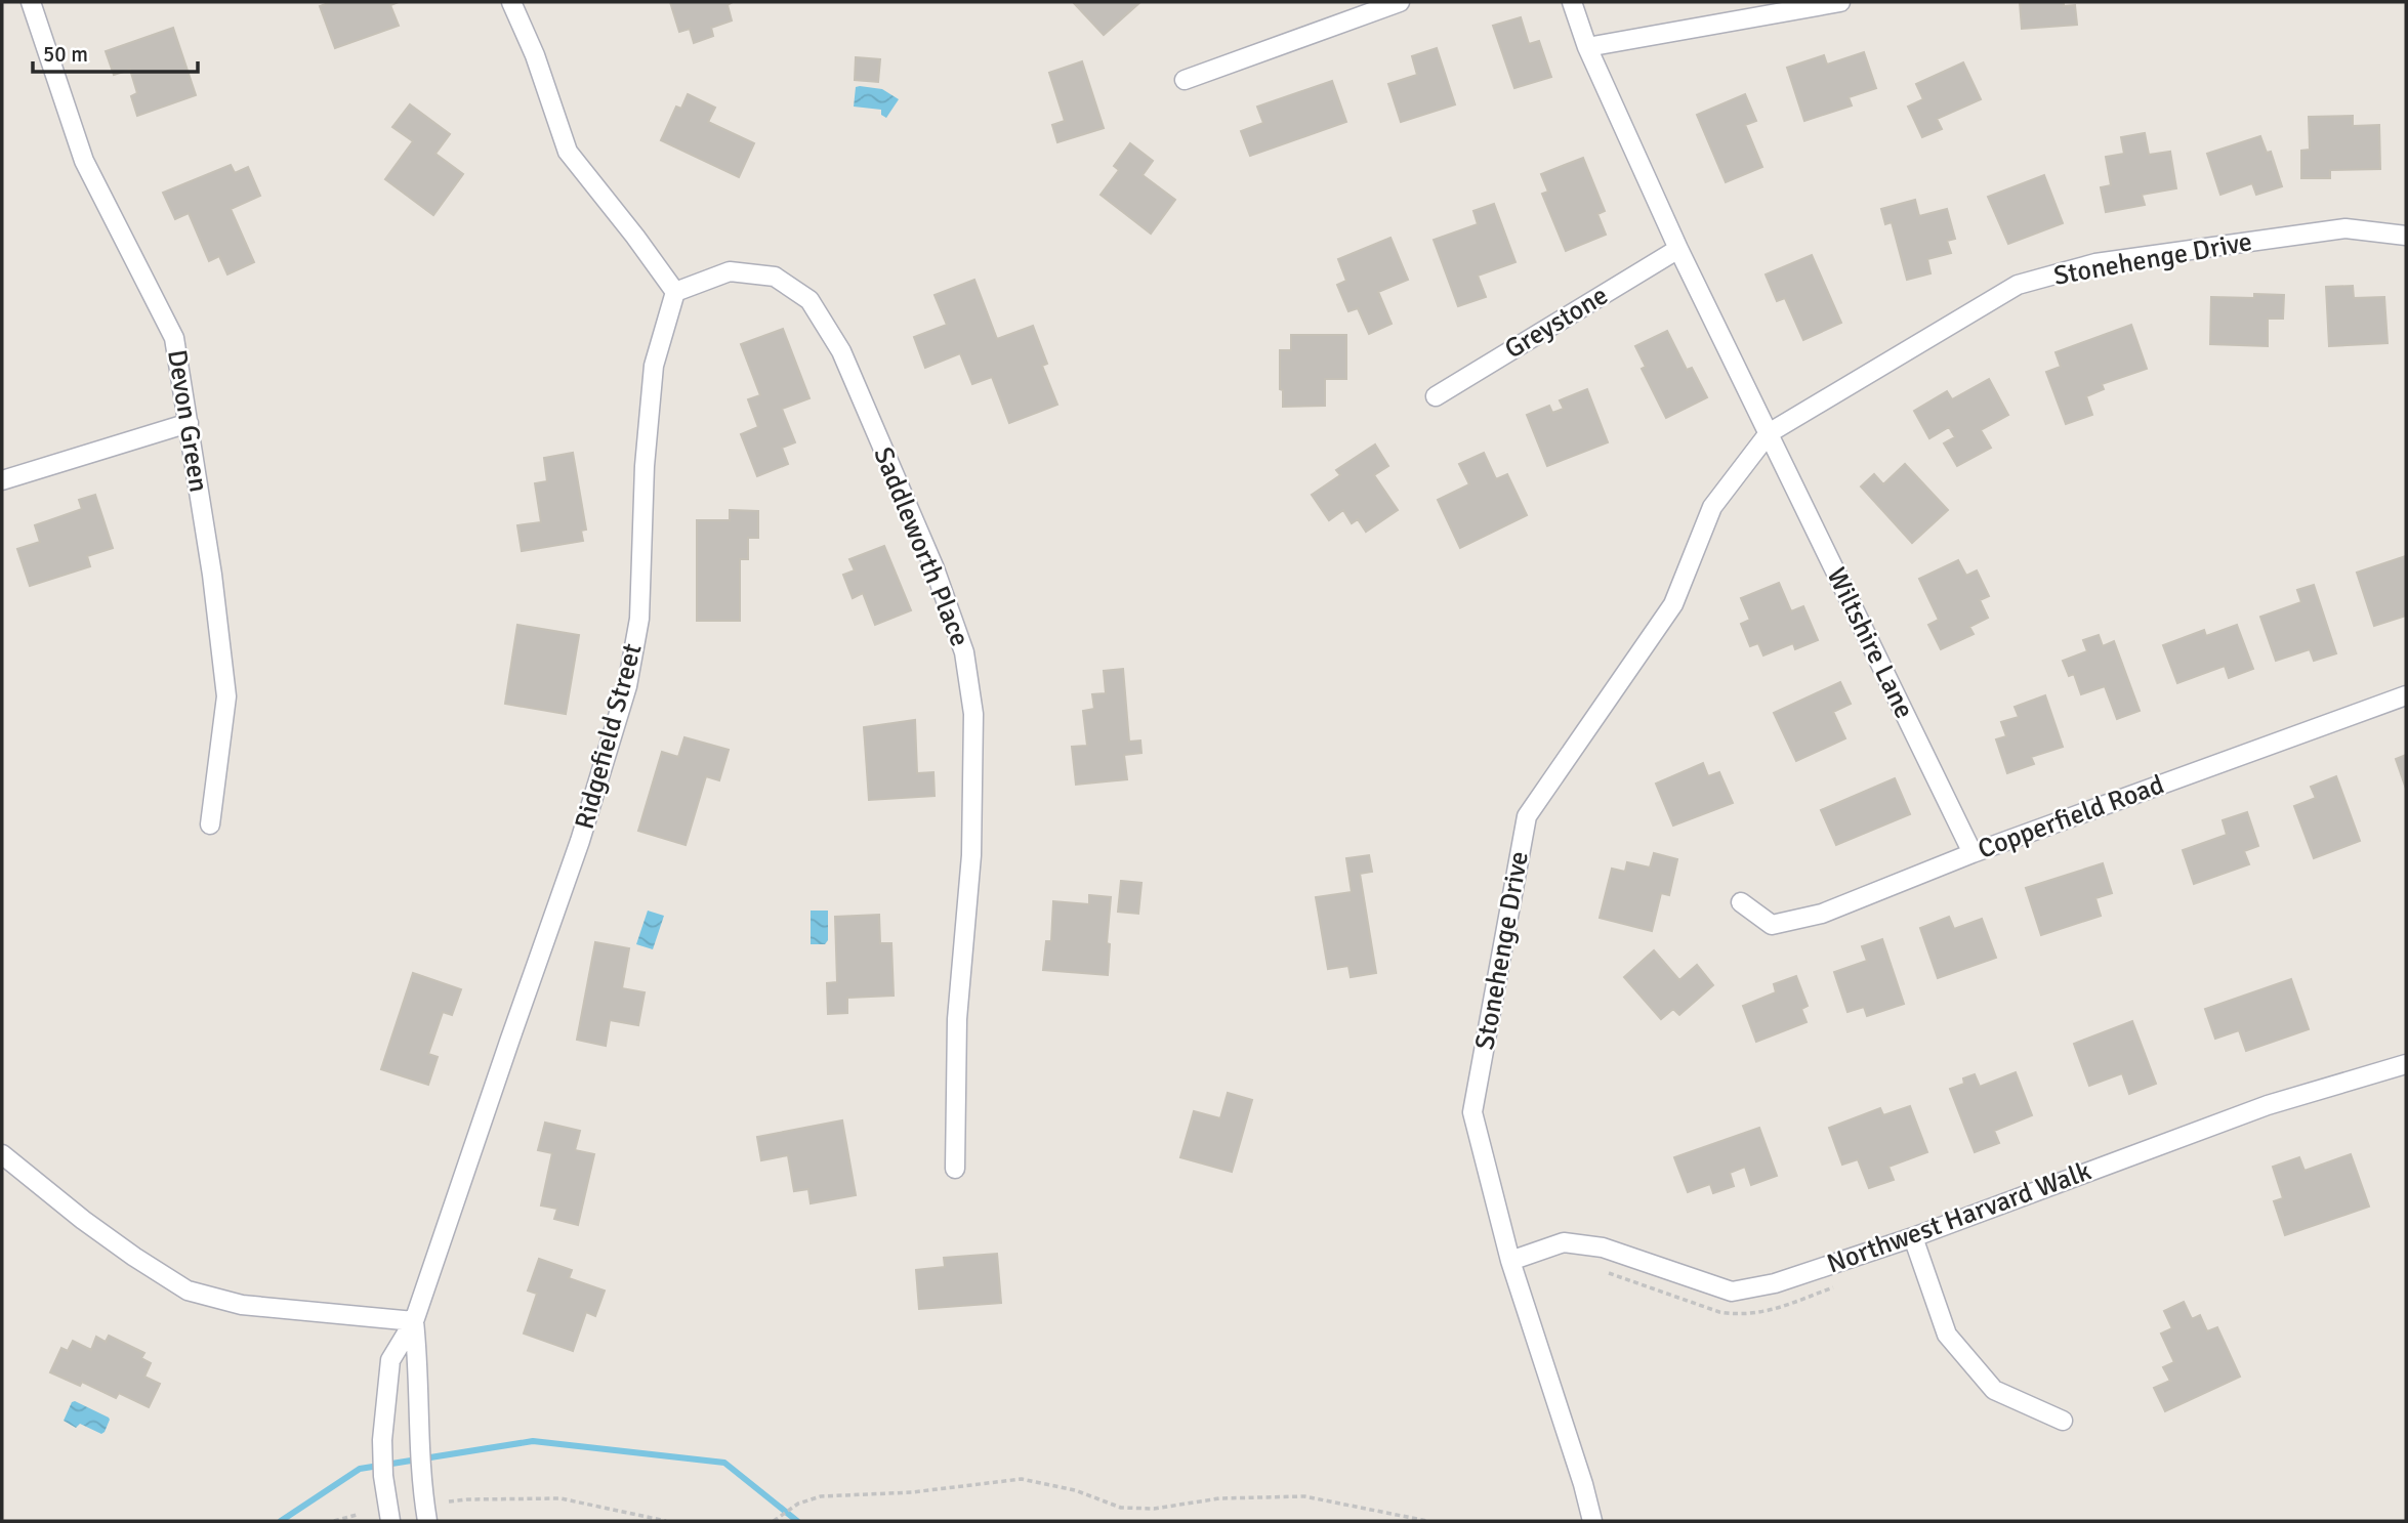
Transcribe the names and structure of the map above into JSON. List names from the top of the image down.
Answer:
{
  "streets": {
    "street": [
      "Stonehenge Drive",
      "Greystone",
      "Devon Green",
      "Saddleworth Place",
      "Wiltshire Lane",
      "Ridgefield Street",
      "Copperfield Road",
      "Northwest Harvard Walk"
    ]
  },
  "crossings": [
    ["Stonehenge Drive", "Wiltshire Lane"],
    ["Stonehenge Drive", "Northwest Harvard Walk"],
    ["Saddleworth Place", "Ridgefield Street"],
    ["Wiltshire Lane", "Copperfield Road"]
  ],
  "scale_bar": "50 m"
}
